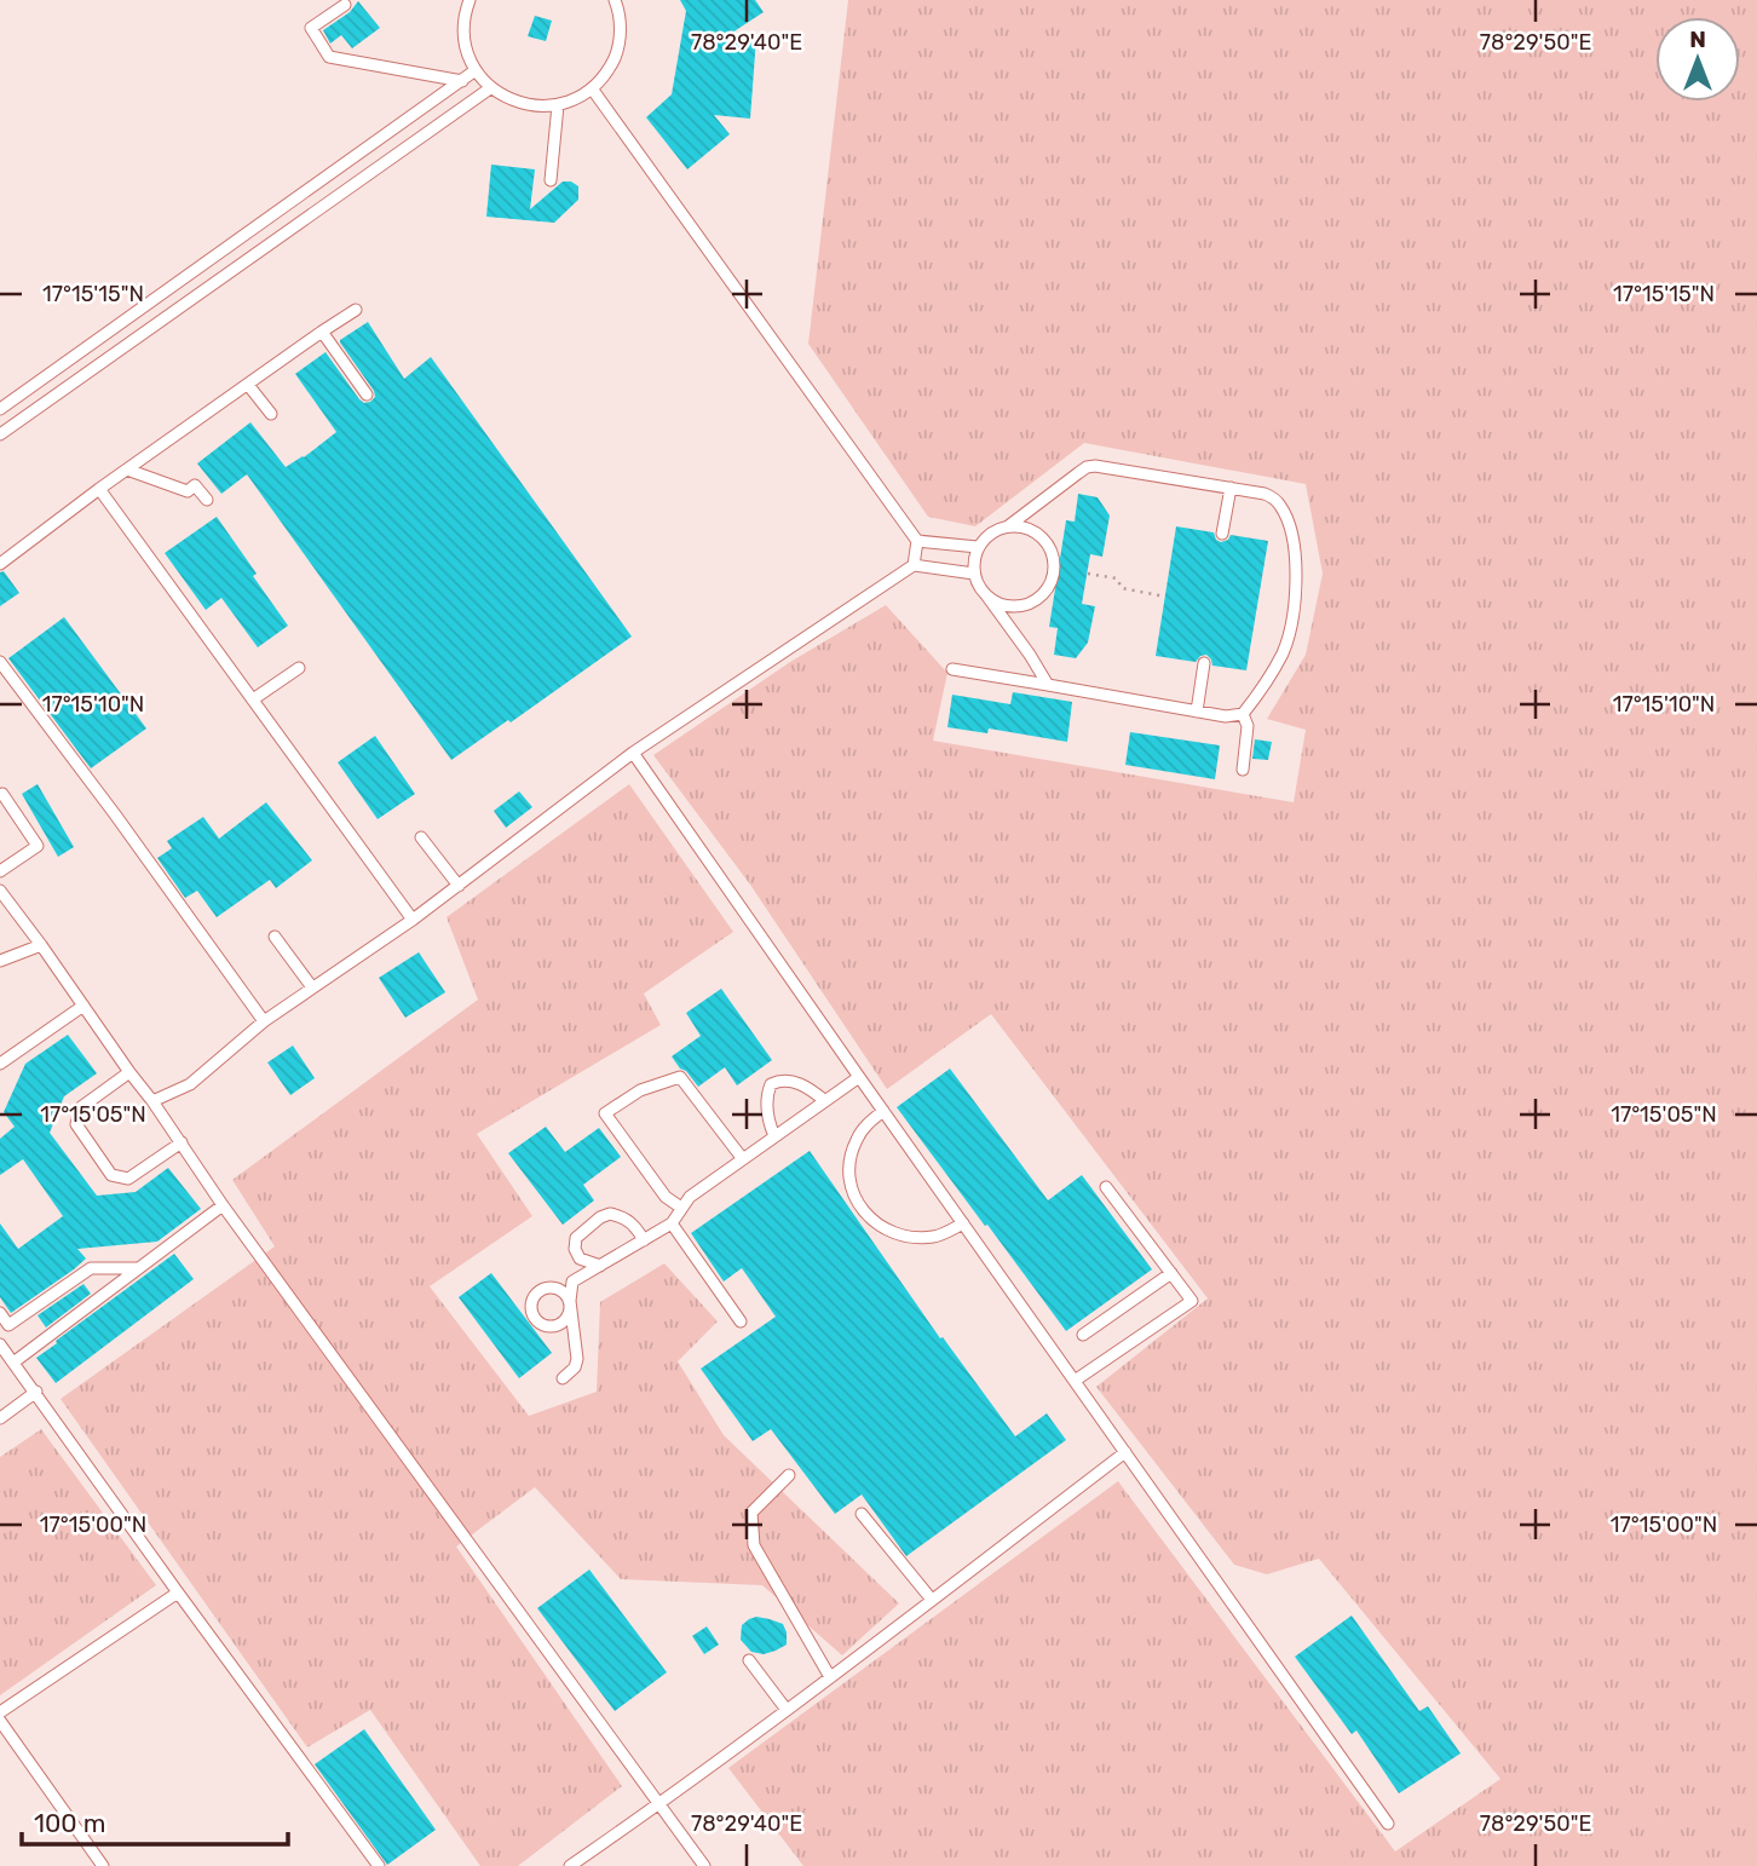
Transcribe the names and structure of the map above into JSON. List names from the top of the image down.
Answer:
{
  "scale_bar": "100 m",
  "north": "top",
  "coordinates": [
    "78°29'40\"E",
    "78°29'50\"E",
    "17°15'15\"N",
    "17°15'10\"N",
    "17°15'05\"N",
    "17°15'00\"N"
  ]
}
